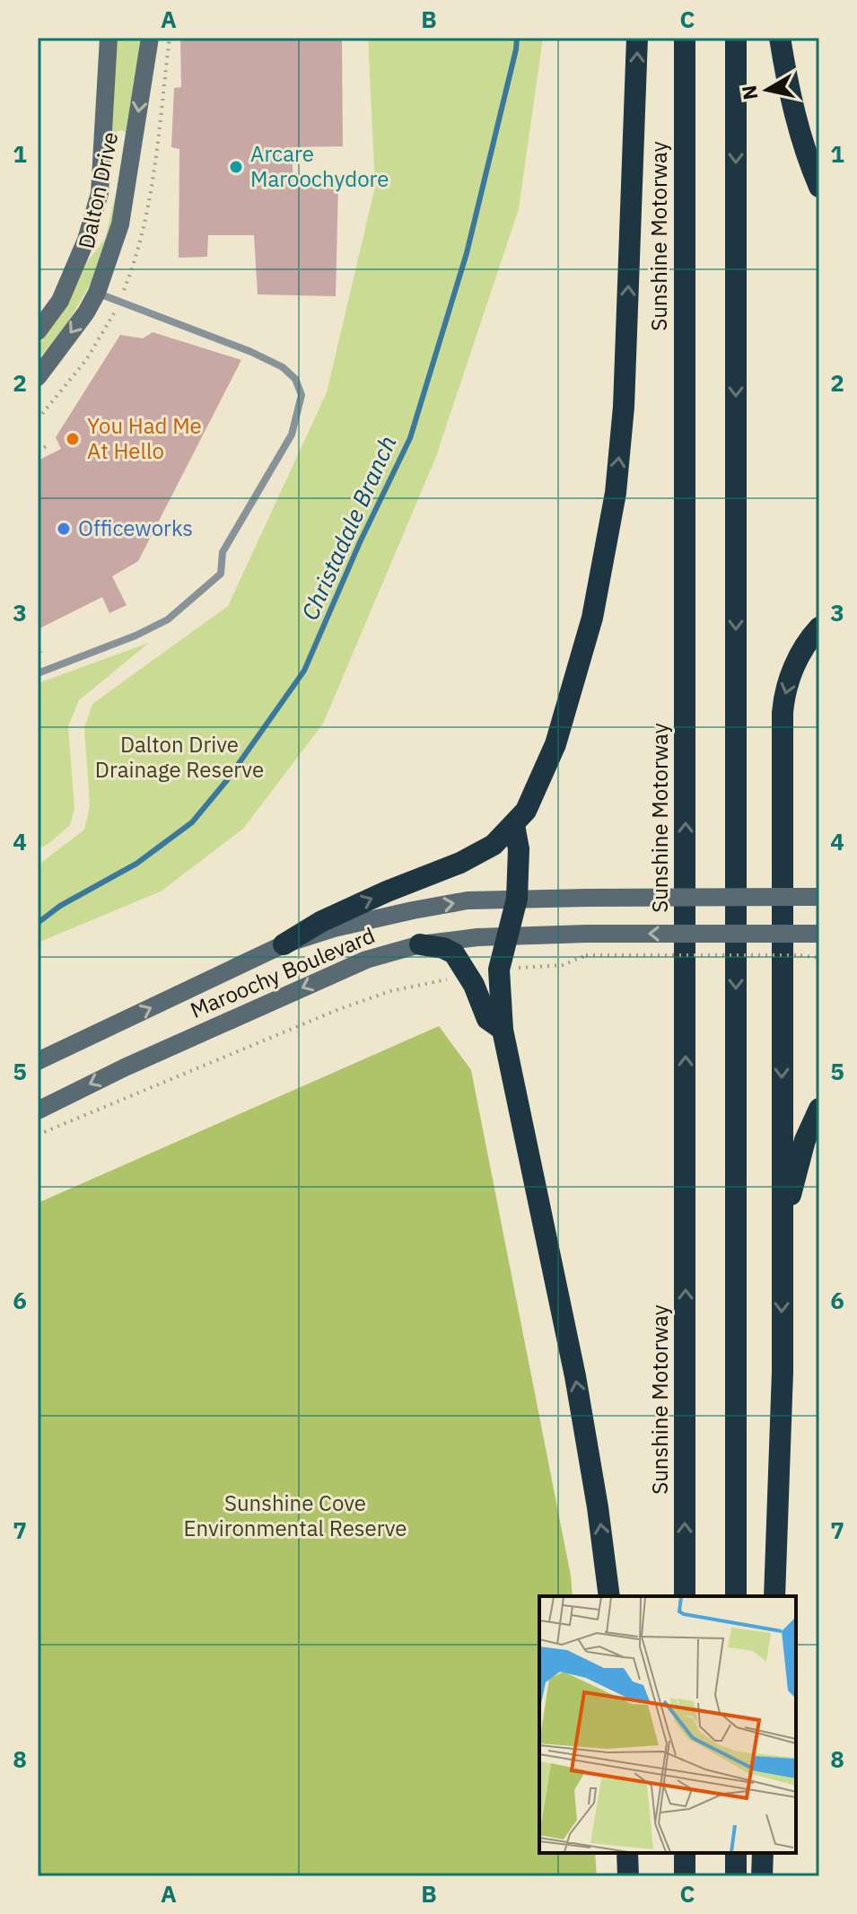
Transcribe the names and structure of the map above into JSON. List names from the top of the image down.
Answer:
{
  "streets": {
    "highway": ["Sunshine Motorway"],
    "main road": ["Dalton Drive", "Maroochy Boulevard"]
  },
  "water": ["Christadale Branch"],
  "parks": ["Dalton Drive Drainage Reserve", "Sunshine Cove Environmental Reserve"],
  "places": ["Arcare Maroochydore", "You Had Me At Hello", "Officeworks"],
  "north": "left",
  "grid": {
    "columns": ["A", "B", "C"],
    "rows": [
      "1",
      "2",
      "3",
      "4",
      "5",
      "6",
      "7",
      "8"
    ]
  }
}
